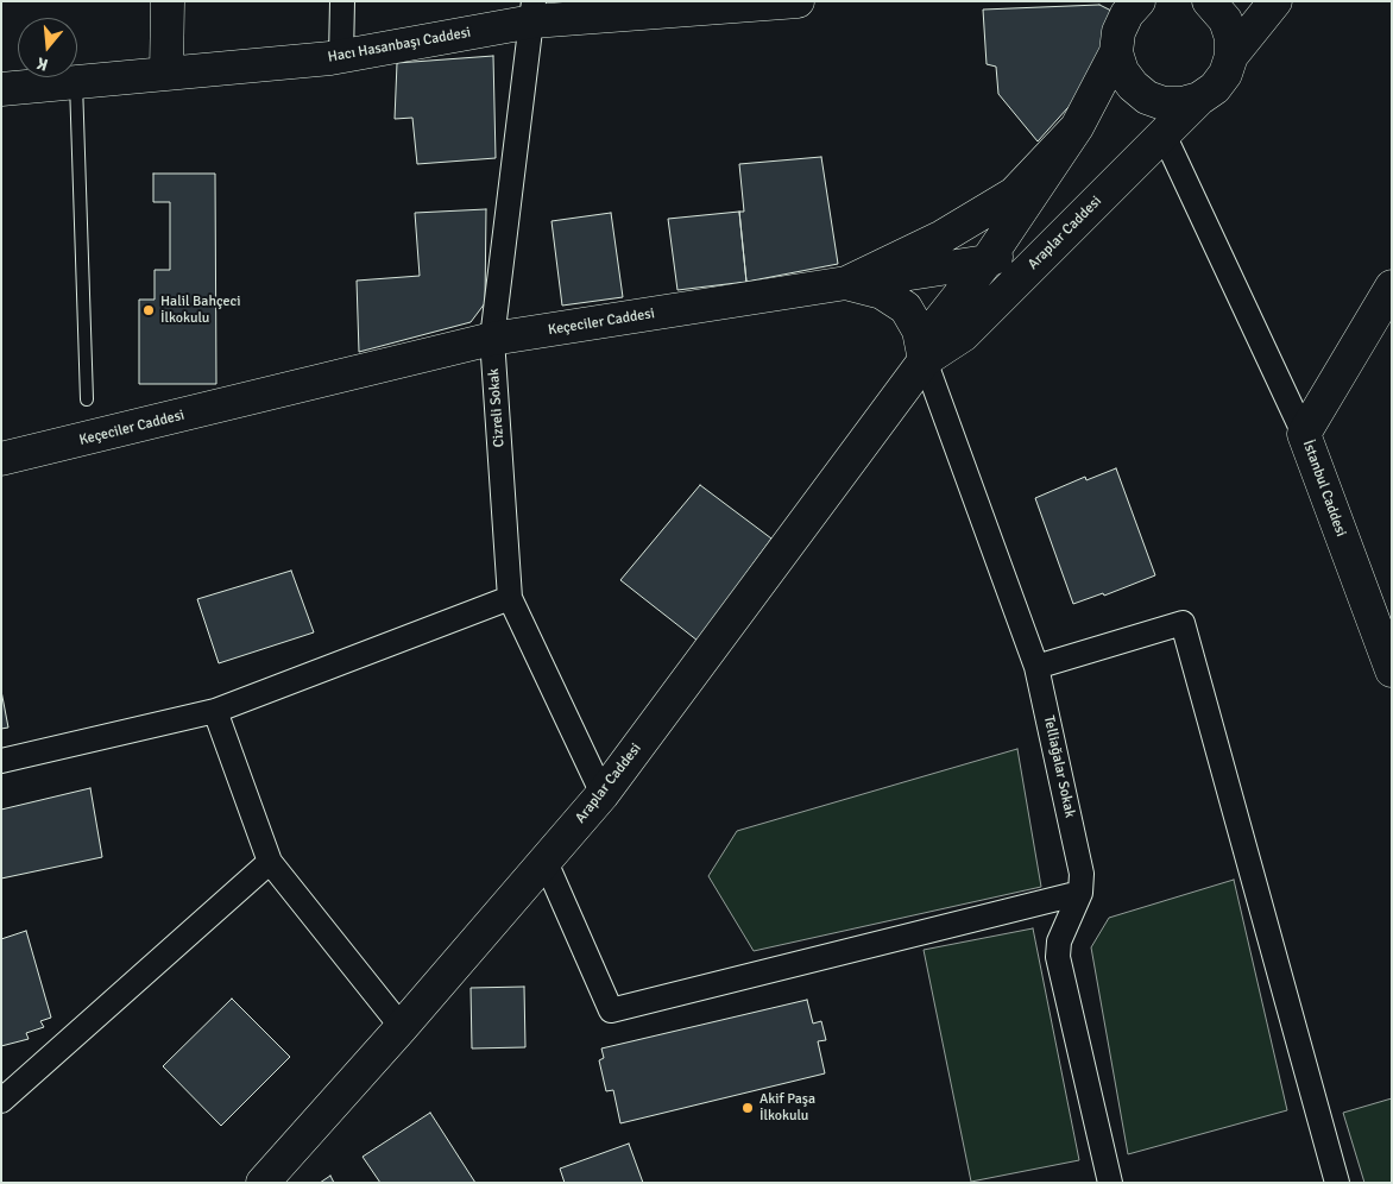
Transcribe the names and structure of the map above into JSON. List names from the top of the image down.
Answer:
{
  "streets": {
    "street": [
      "Hacı Hasanbaşı Caddesi",
      "Araplar Caddesi",
      "Keçeciler Caddesi",
      "Cizreli Sokak",
      "İstanbul Caddesi",
      "Telliağalar Sokak"
    ]
  },
  "crossings": [
    ["Hacı Hasanbaşı Caddesi", "Cizreli Sokak"],
    ["Araplar Caddesi", "Keçeciler Caddesi"],
    ["Araplar Caddesi", "Cizreli Sokak"],
    ["Araplar Caddesi", "Telliağalar Sokak"],
    ["Keçeciler Caddesi", "Cizreli Sokak"]
  ],
  "places": ["Halil Bahçeci İlkokulu", "Akif Paşa İlkokulu"],
  "north": "bottom"
}
